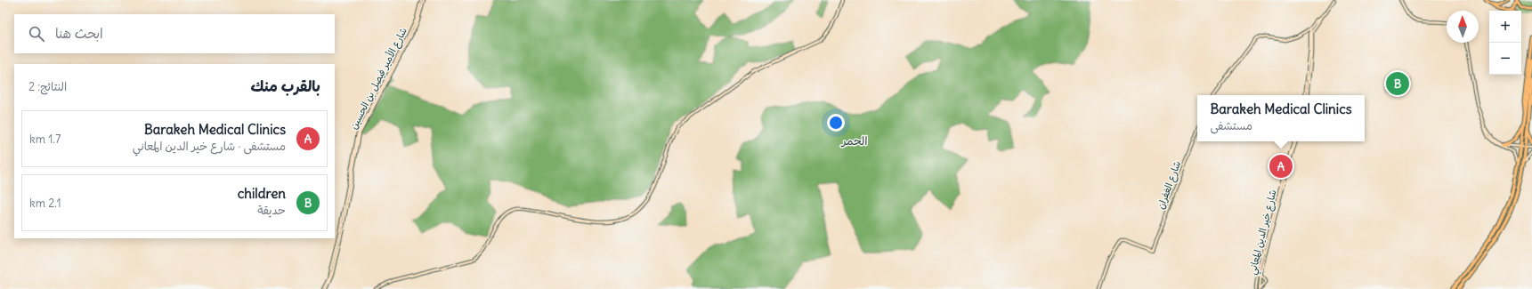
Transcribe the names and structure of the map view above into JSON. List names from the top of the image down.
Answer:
{
  "streets": {
    "street": ["شارع الأمير فيصل بن الحسين", "شارع الغفران", "شارع خير الدين المعاني"]
  },
  "districts": ["الحمر"],
  "north": "top",
  "page": {
    "map_buttons": ["+", "−"],
    "search": "ابحث هنا",
    "heading": ["بالقرب منك", "النتائج: 2"],
    "pins": ["B", "A"],
    "popup": ["Barakeh Medical Clinics", "مستشفى"],
    "list": [
      {
        "mark": "A",
        "name": "Barakeh Medical Clinics",
        "note": "مستشفى · شارع خير الدين المعاني",
        "value": "1.7 km"
      },
      {
        "mark": "B",
        "name": "children",
        "note": "حديقة",
        "value": "2.1 km"
      }
    ]
  }
}
